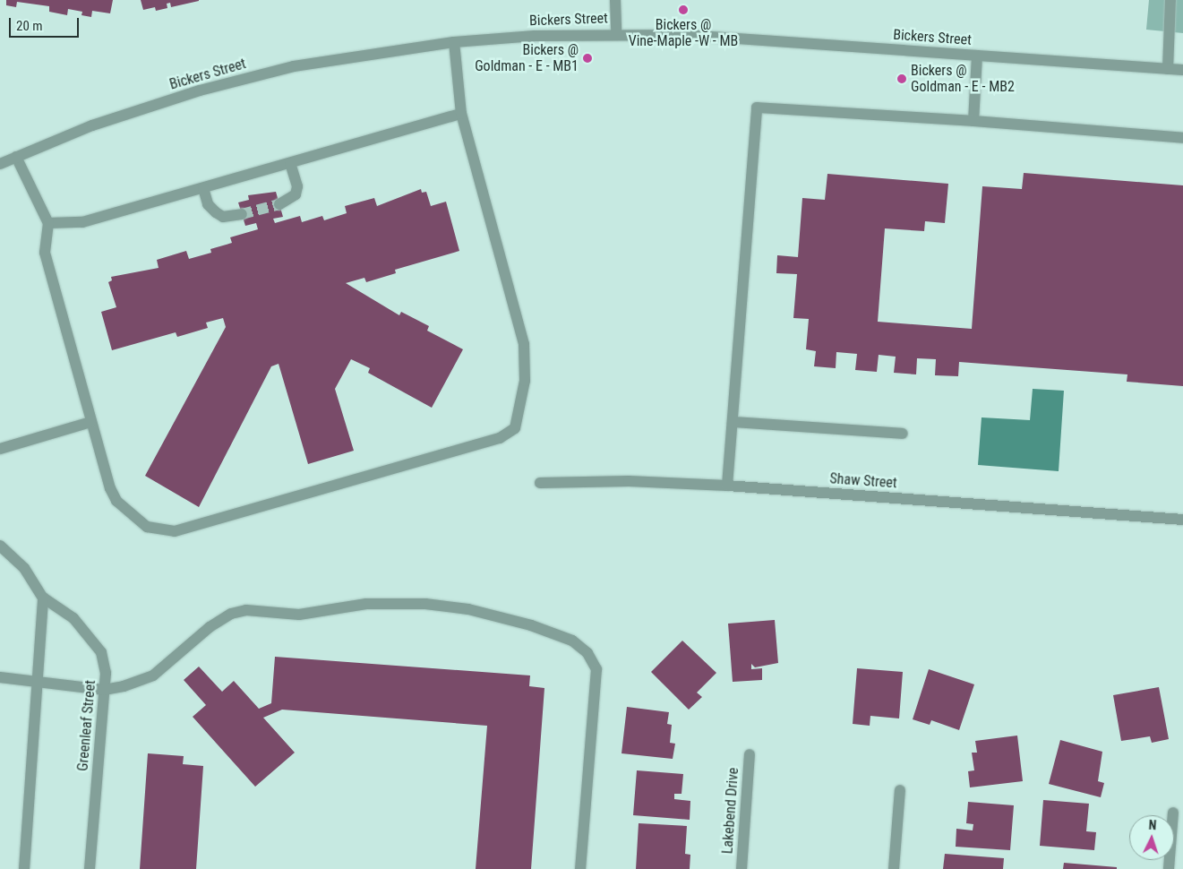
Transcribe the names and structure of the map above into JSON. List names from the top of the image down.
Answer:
{
  "streets": {
    "street": [
      "Bickers Street",
      "Shaw Street",
      "Greenleaf Street",
      "Lakebend Drive"
    ]
  },
  "places": ["Bickers @ Vine-Maple -W - MB", "Bickers @ Goldman - E - MB1", "Bickers @ Goldman - E - MB2"],
  "scale_bar": "20 m",
  "north": "top"
}
